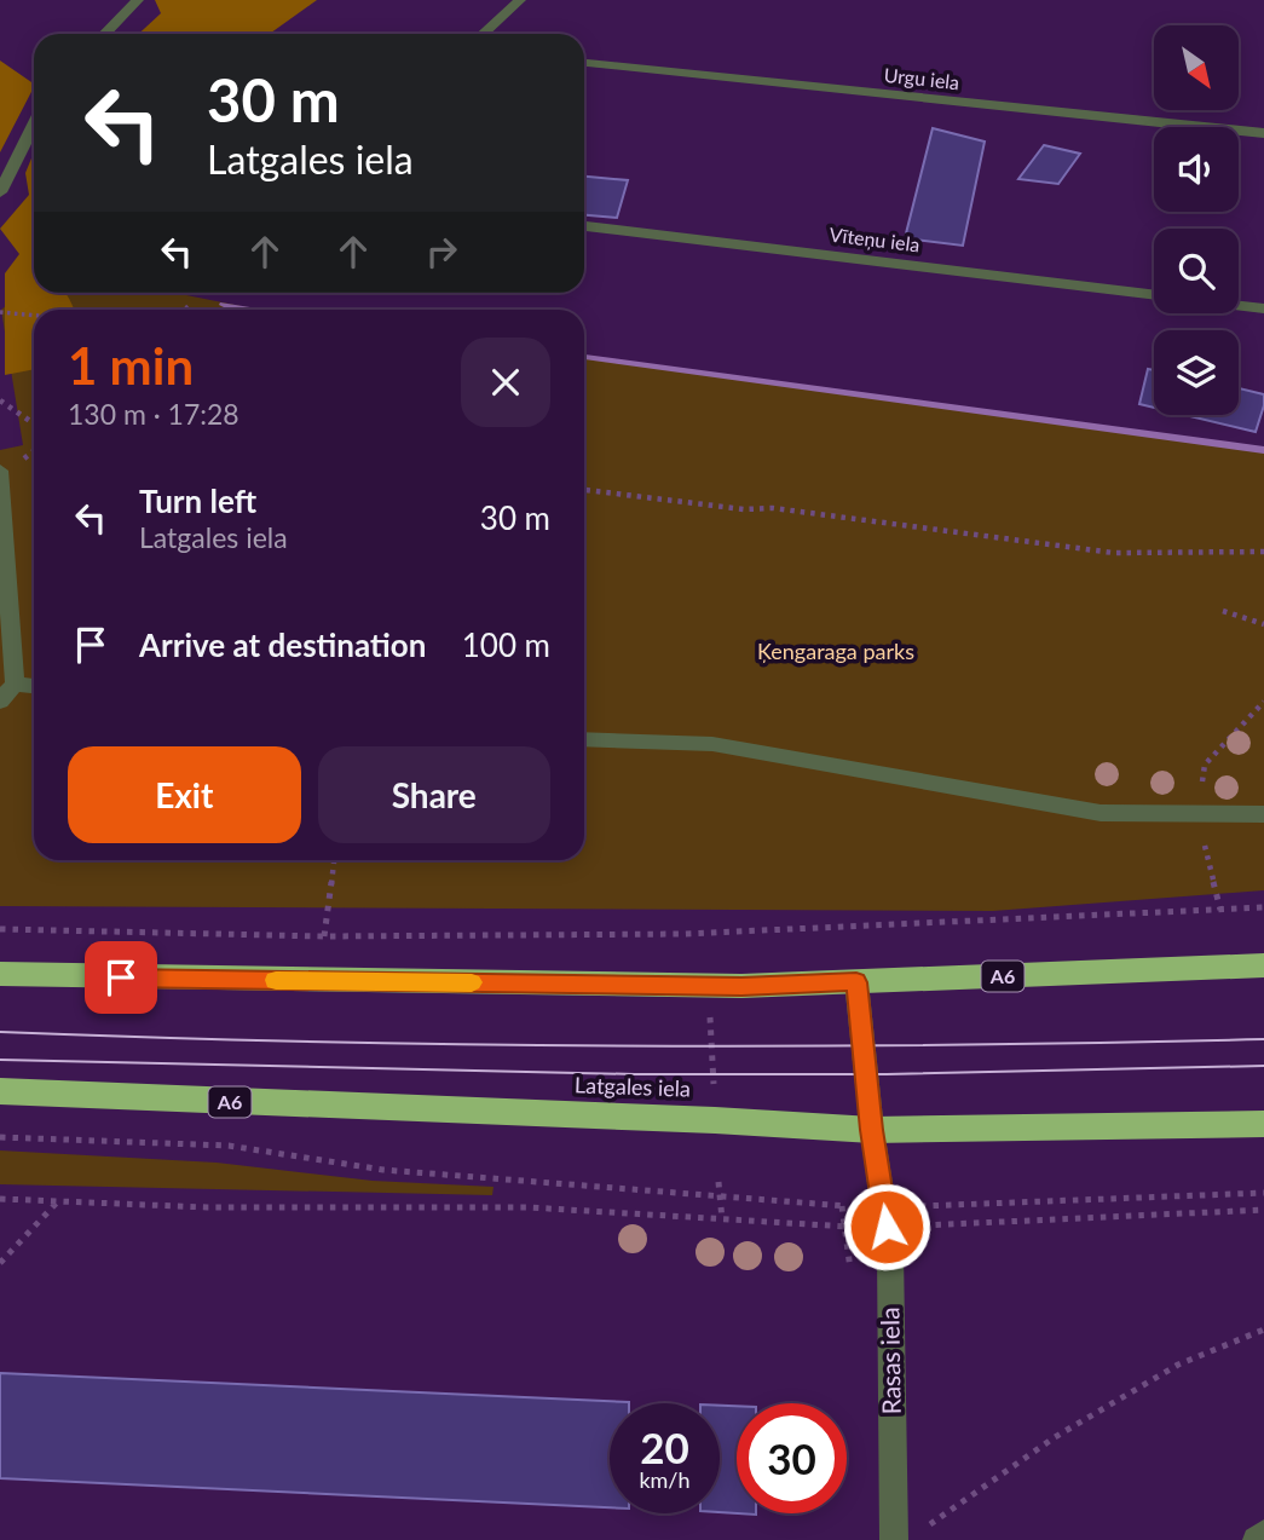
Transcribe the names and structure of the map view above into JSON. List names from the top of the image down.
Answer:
{
  "streets": {
    "highway": ["A6", "Latgales iela"],
    "street": ["Urgu iela", "Vīteņu iela", "Rasas iela"]
  },
  "crossings": [
    ["A6", "Rasas iela"],
    ["Latgales iela", "Rasas iela"]
  ],
  "parks": ["Ķengaraga parks"],
  "north": "bottom right",
  "page": {
    "turn": ["30 m", "Latgales iela"],
    "heading": ["1 min", "130 m · 17:28"],
    "list": [
      {
        "name": "Turn left",
        "note": "Latgales iela",
        "value": "30 m"
      },
      {
        "name": "Arrive at destination",
        "value": "100 m"
      }
    ],
    "buttons": ["Exit", "Share"],
    "speed": "20 km/h",
    "limit": "30"
  }
}
